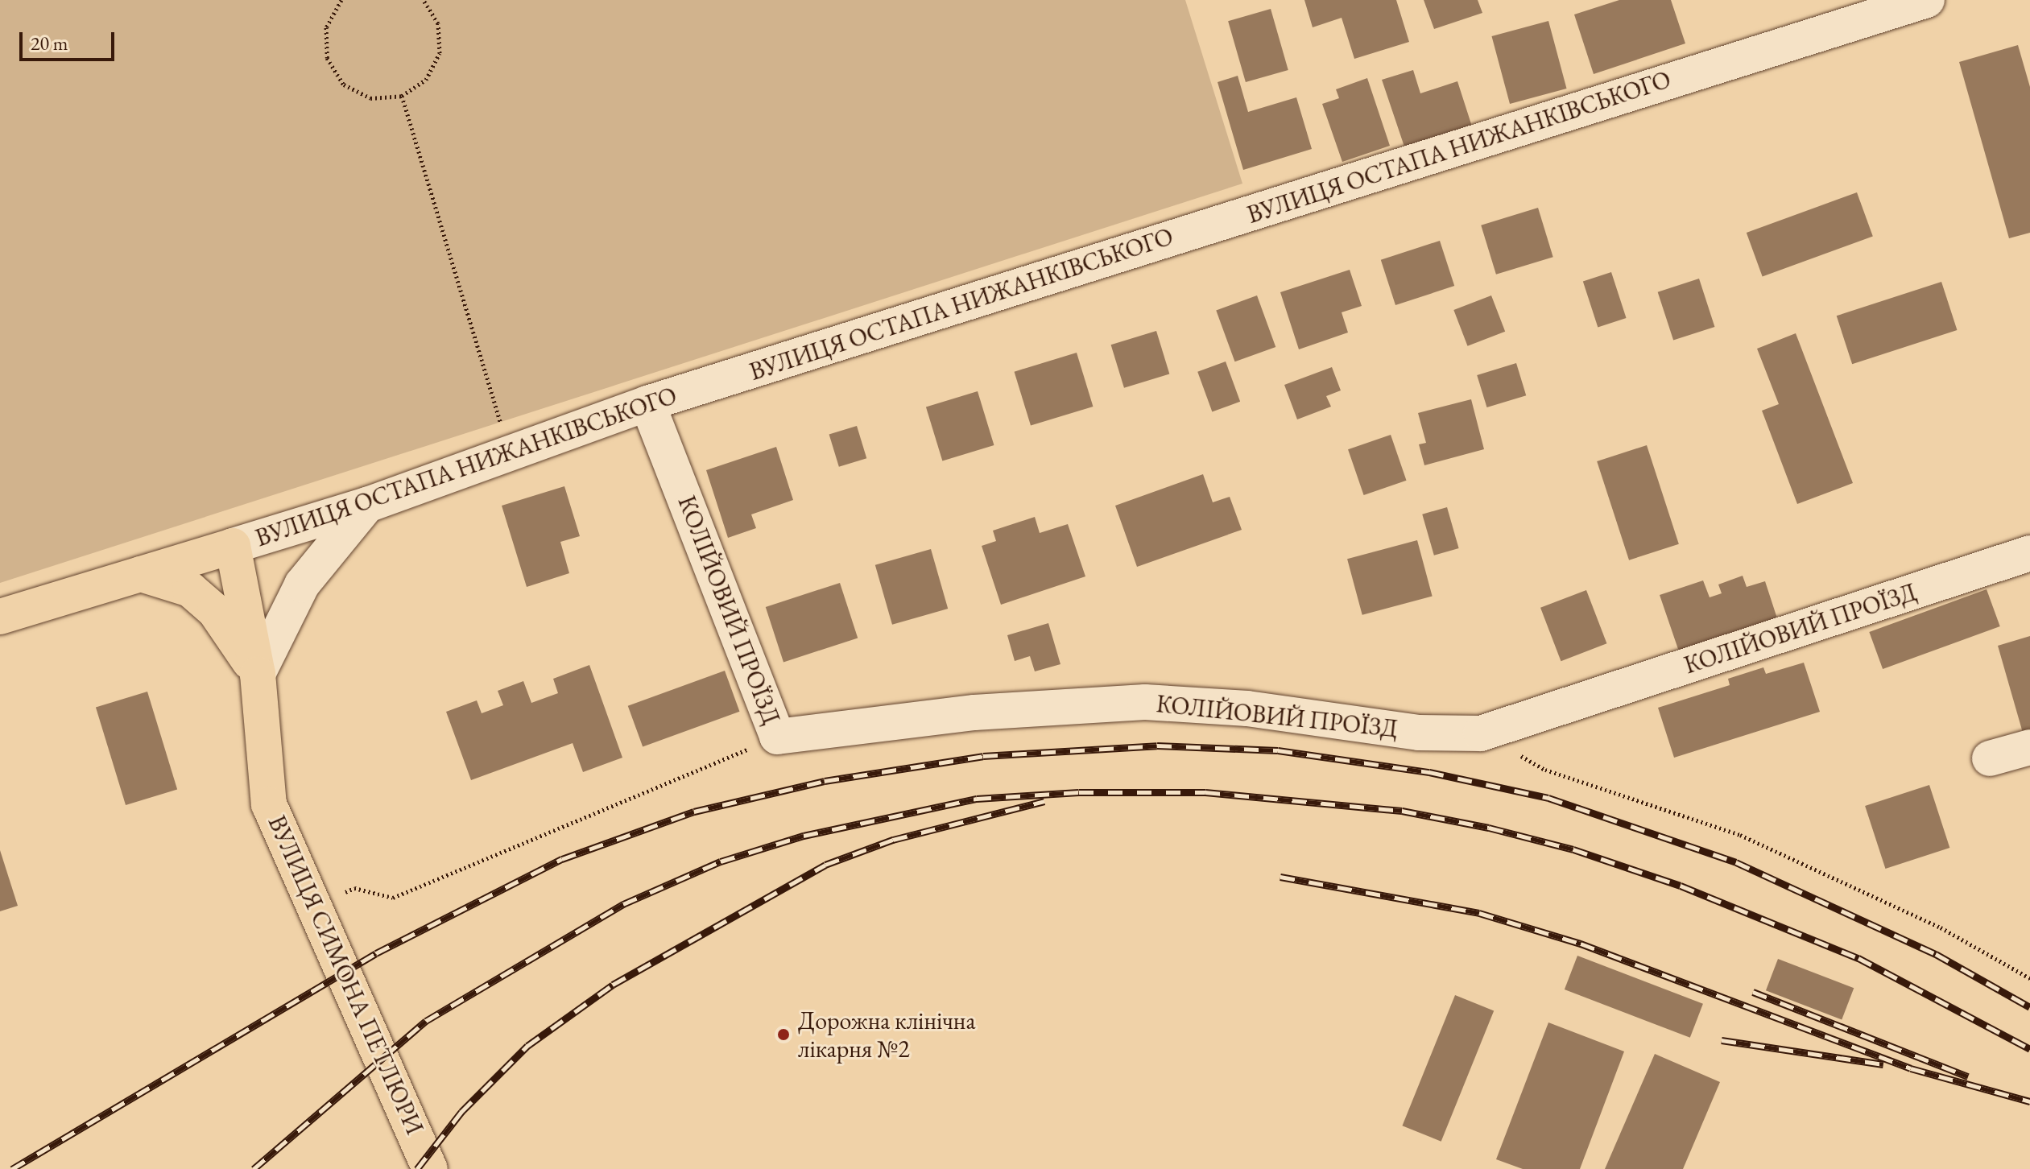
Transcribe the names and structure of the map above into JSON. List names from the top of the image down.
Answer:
{
  "streets": {
    "main road": ["ВУЛИЦЯ ОСТАПА НИЖАНКІВСЬКОГО", "ВУЛИЦЯ СИМОНА ПЕТЛЮРИ"],
    "street": ["КОЛІЙОВИЙ ПРОЇЗД"]
  },
  "crossings": [
    ["ВУЛИЦЯ ОСТАПА НИЖАНКІВСЬКОГО", "КОЛІЙОВИЙ ПРОЇЗД"],
    ["ВУЛИЦЯ ОСТАПА НИЖАНКІВСЬКОГО", "ВУЛИЦЯ СИМОНА ПЕТЛЮРИ"]
  ],
  "places": ["Дорожна клінічна лікарня №2"],
  "scale_bar": "20 m"
}
